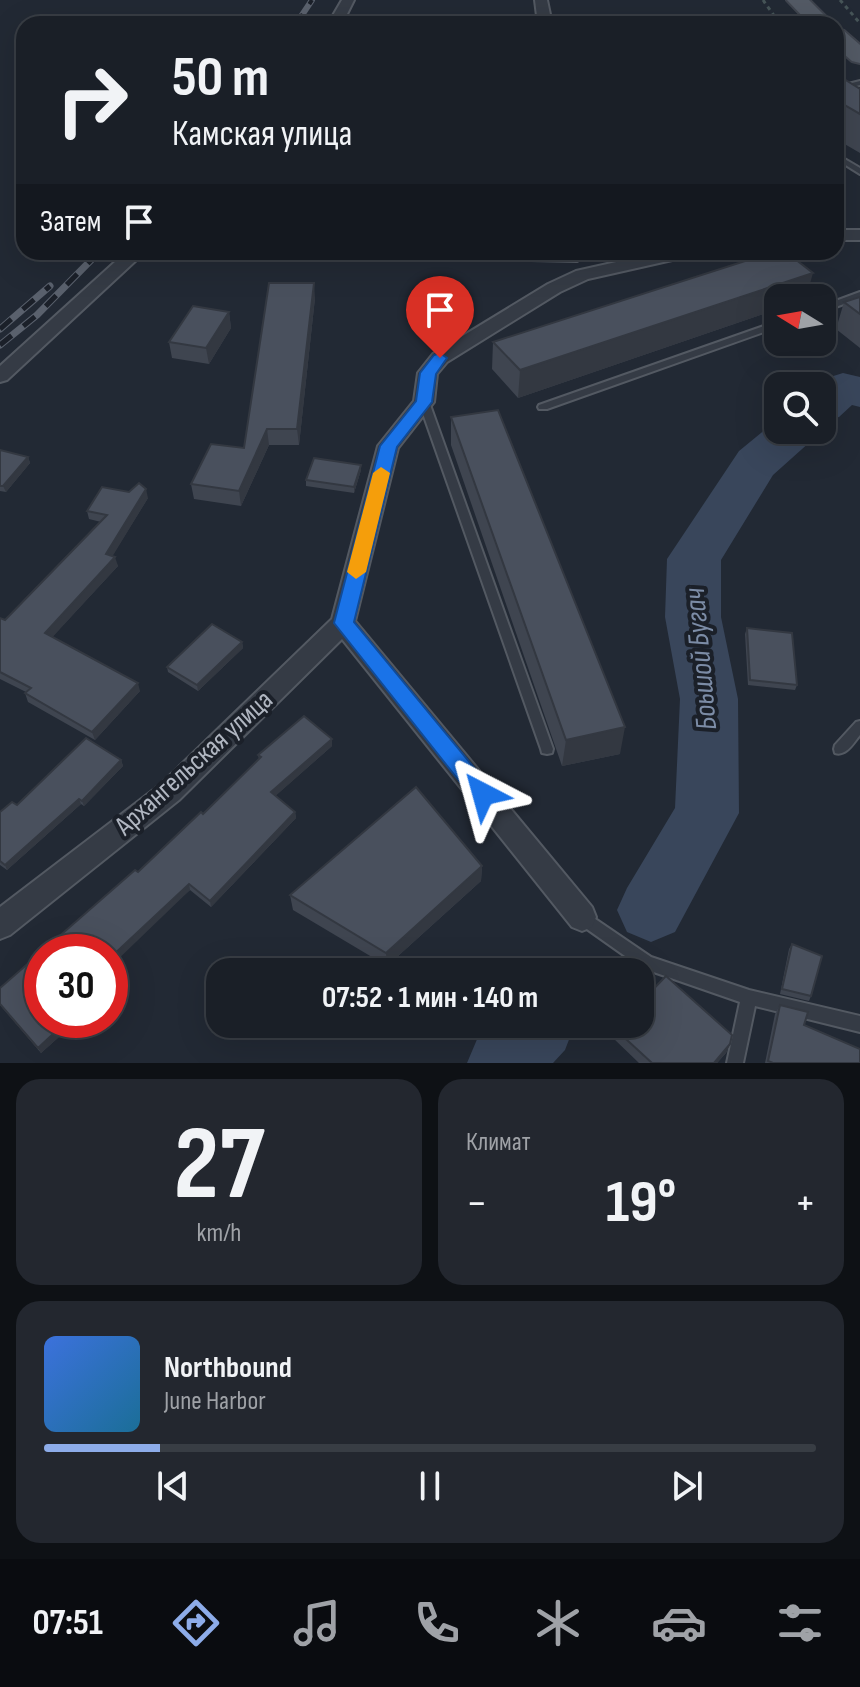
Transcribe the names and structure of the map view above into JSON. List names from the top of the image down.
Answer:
{
  "streets": {
    "street": ["Архангельская улица"]
  },
  "water": ["Боьшой Бугач"],
  "north": "left",
  "page": {
    "turn": ["50 m", "Камская улица"],
    "then": "Затем",
    "limit": "30",
    "trip": "07:52 · 1 мин · 140 m",
    "tile": [
      ["27", "km/h"],
      "Климат"
    ],
    "heat": ["−", "19°", "+"],
    "song": ["Northbound", "June Harbor"],
    "tabs": "07:51"
  }
}
